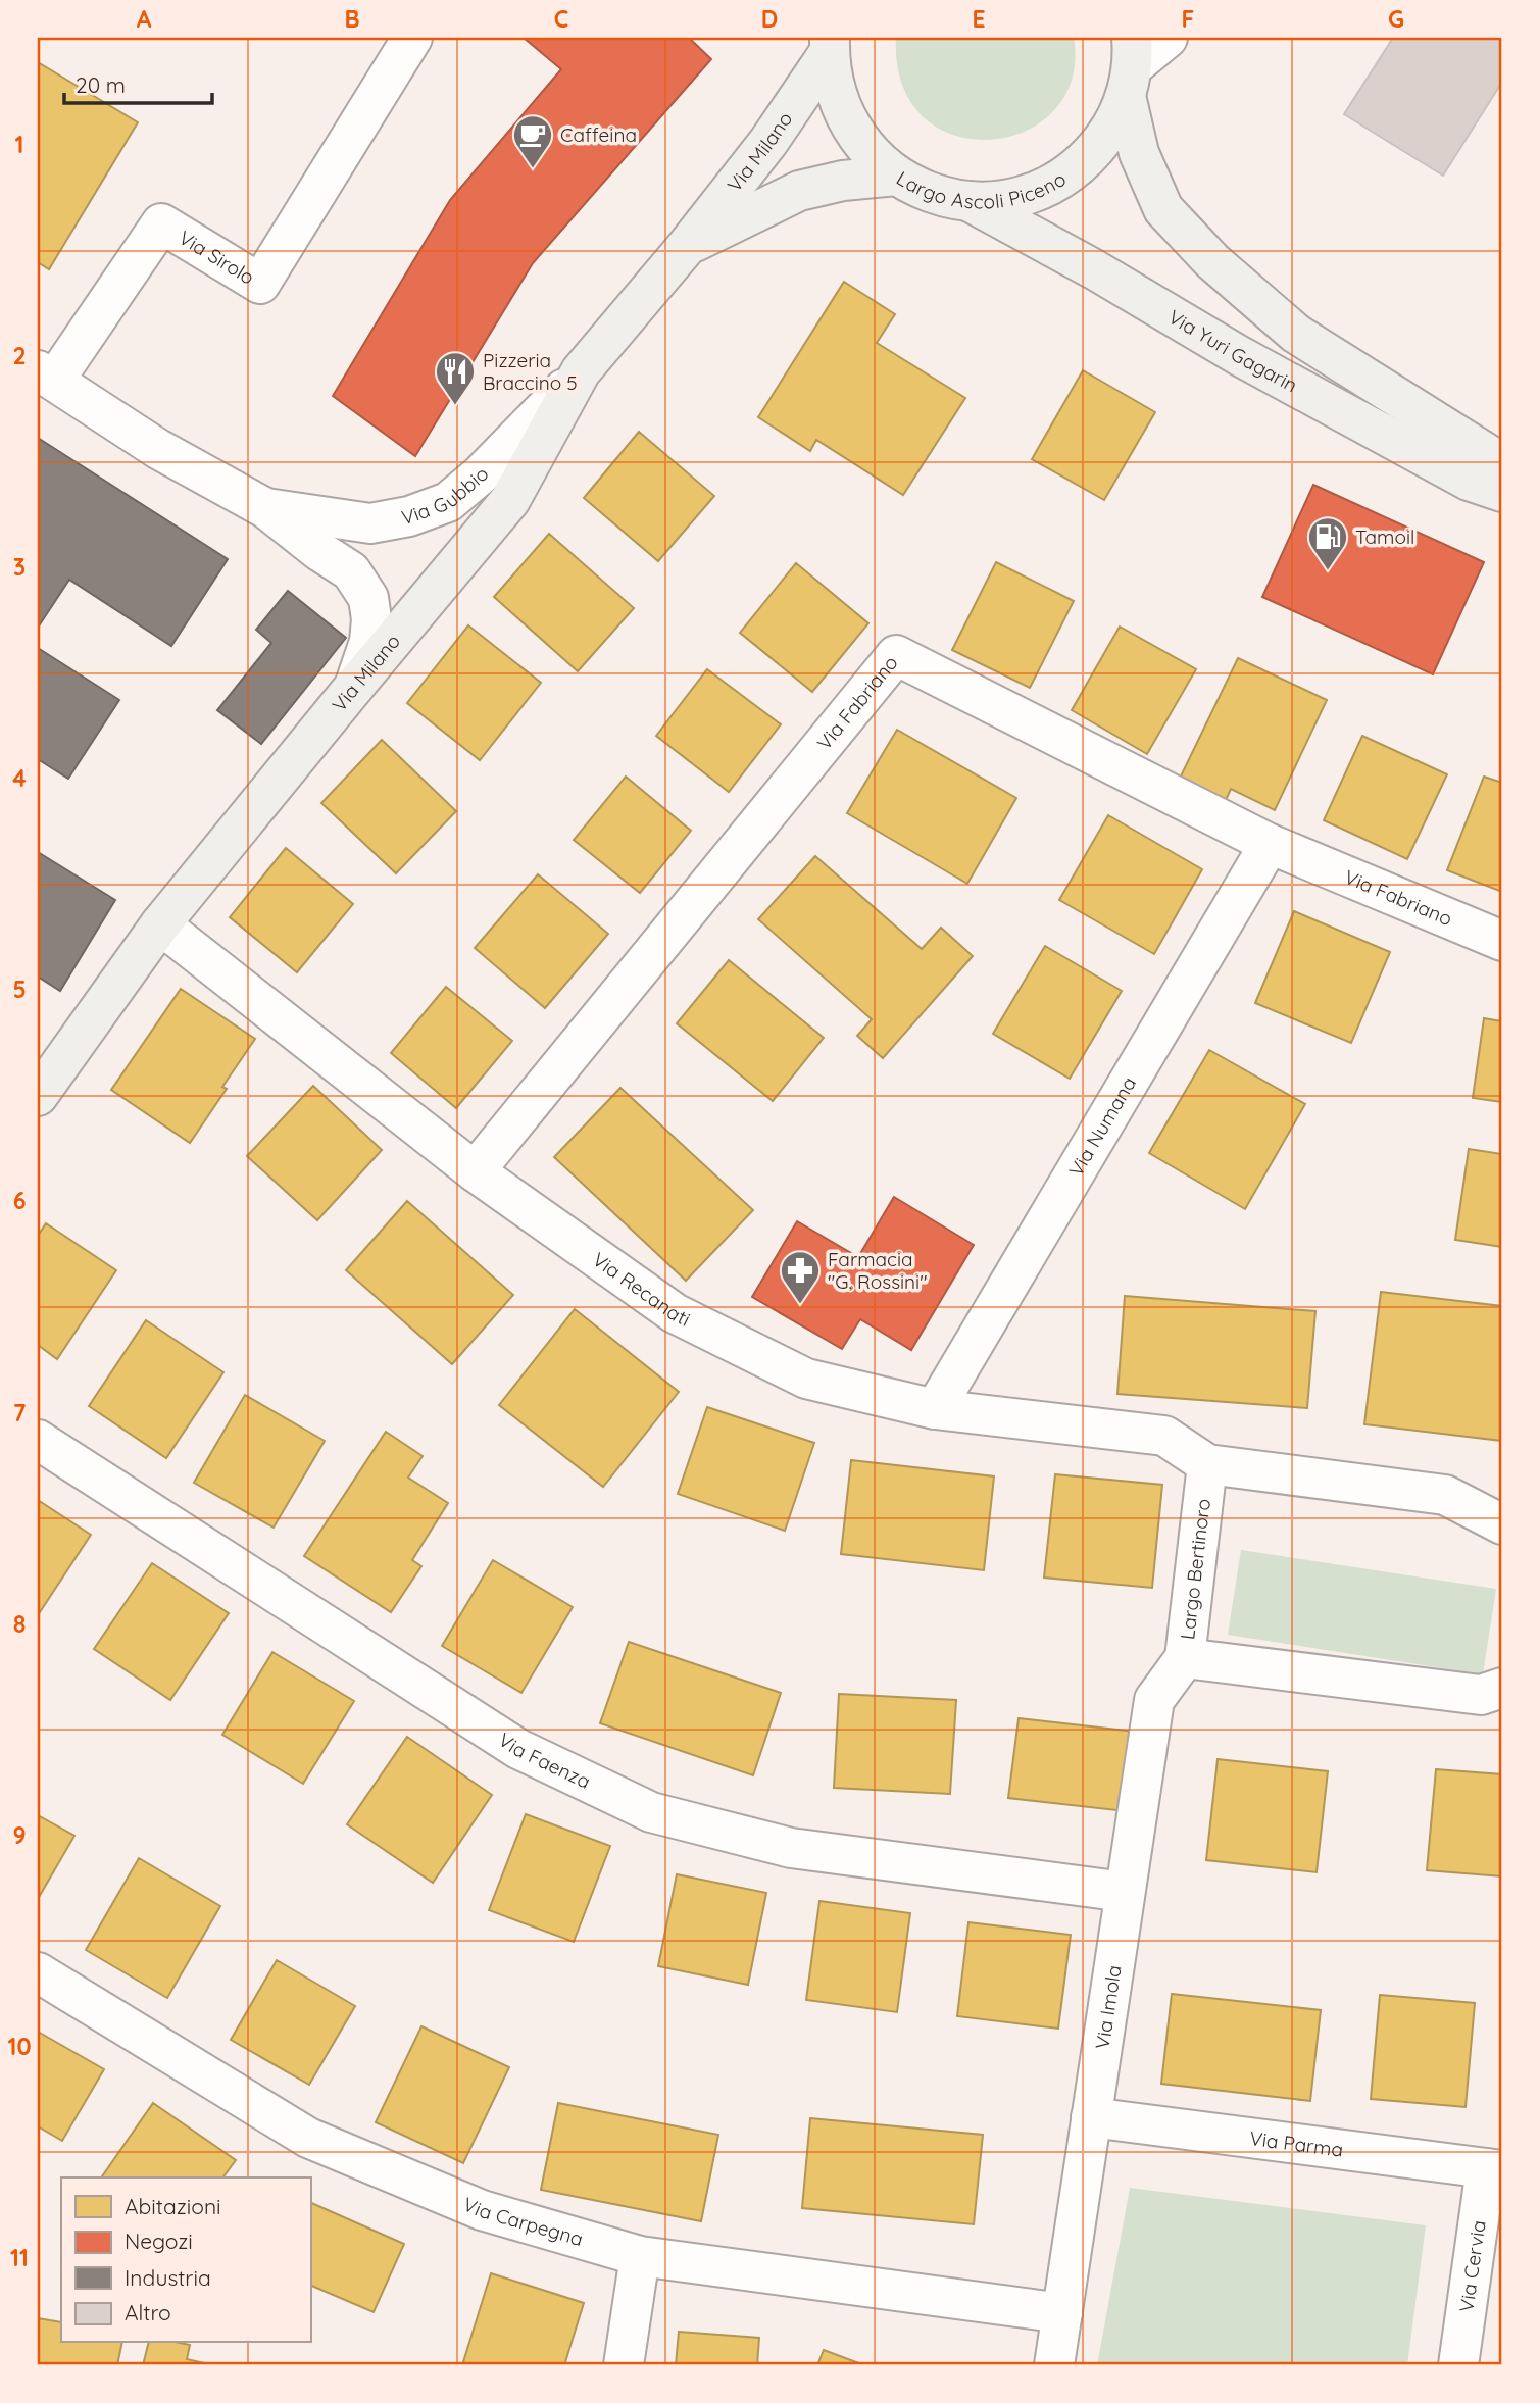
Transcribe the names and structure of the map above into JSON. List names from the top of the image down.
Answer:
{
  "streets": {
    "main road": ["Via Milano", "Largo Ascoli Piceno", "Via Yuri Gagarin"],
    "street": [
      "Via Sirolo",
      "Via Gubbio",
      "Via Fabriano",
      "Via Numana",
      "Via Recanati",
      "Largo Bertinoro",
      "Via Faenza",
      "Via Imola",
      "Via Parma",
      "Via Carpegna",
      "Via Cervia"
    ]
  },
  "crossings": [
    ["Via Milano", "Largo Ascoli Piceno"],
    ["Via Milano", "Via Gubbio"],
    ["Via Milano", "Via Recanati"],
    ["Largo Ascoli Piceno", "Via Yuri Gagarin"],
    ["Via Sirolo", "Via Gubbio"],
    ["Via Fabriano", "Via Numana"],
    ["Via Fabriano", "Via Recanati"],
    ["Via Numana", "Via Recanati"],
    ["Via Recanati", "Largo Bertinoro"],
    ["Largo Bertinoro", "Via Imola"],
    ["Via Faenza", "Via Imola"],
    ["Via Imola", "Via Parma"],
    ["Via Imola", "Via Carpegna"],
    ["Via Parma", "Via Cervia"]
  ],
  "places": {
    "cafe": ["Caffeina"],
    "restaurant": ["Pizzeria Braccino 5"],
    "fuel station": ["Tamoil"],
    "pharmacy": ["Farmacia \"G. Rossini\""]
  },
  "legend": [
    "Abitazioni",
    "Negozi",
    "Industria",
    "Altro"
  ],
  "scale_bar": "20 m",
  "grid": {
    "columns": [
      "A",
      "B",
      "C",
      "D",
      "E",
      "F",
      "G"
    ],
    "rows": [
      "1",
      "2",
      "3",
      "4",
      "5",
      "6",
      "7",
      "8",
      "9",
      "10",
      "11"
    ]
  }
}
